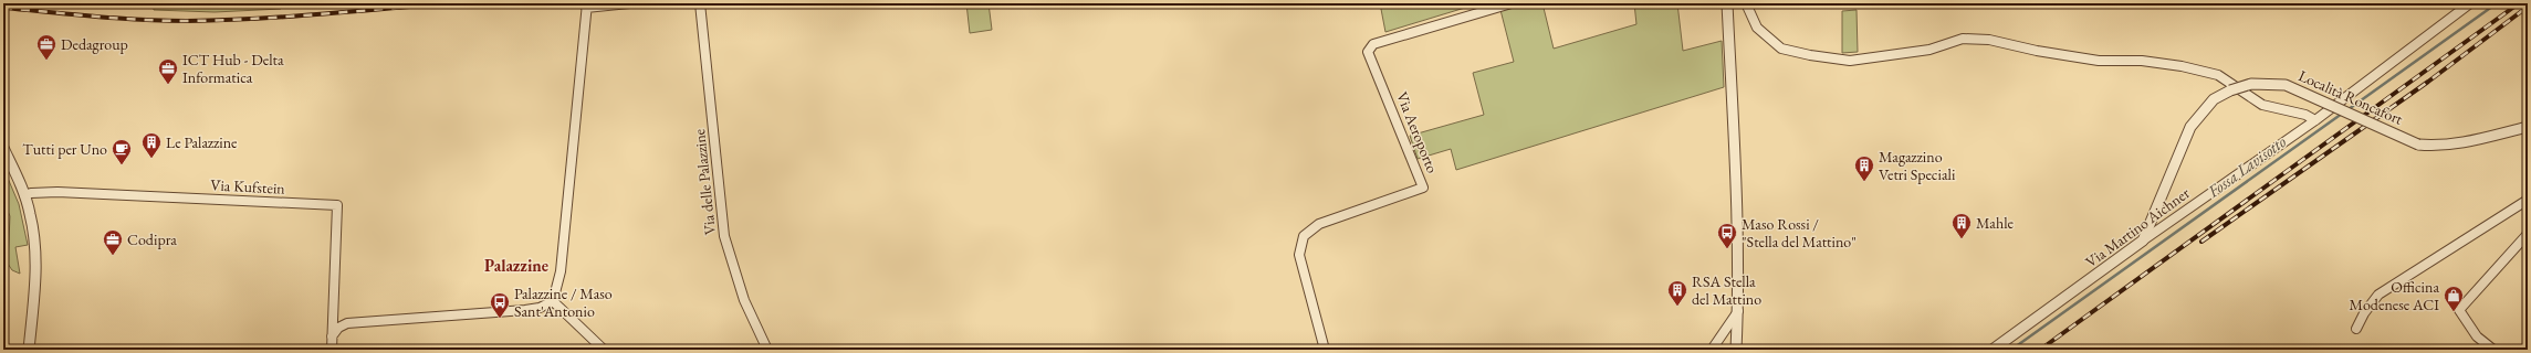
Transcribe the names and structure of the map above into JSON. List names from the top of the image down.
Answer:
{
  "streets": {
    "street": [
      "Località Roncafort",
      "Via Aeroporto",
      "Via delle Palazzine",
      "Via Kufstein",
      "Via Martino Aichner"
    ]
  },
  "crossings": [
    ["Località Roncafort", "Via Martino Aichner"]
  ],
  "districts": ["Palazzine"],
  "water": ["Fossa Lavisotto"],
  "places": {
    "office": ["Dedagroup", "ICT Hub - Delta Informatica", "Codipra"],
    "building": [
      "Le Palazzine",
      "Magazzino Vetri Speciali",
      "Mahle",
      "RSA Stella del Mattino"
    ],
    "cafe": ["Tutti per Uno"],
    "bus stop": ["Maso Rossi / \"Stella del Mattino\"", "Palazzine / Maso Sant'Antonio"],
    "shop": ["Officina Modenese ACI"]
  }
}
